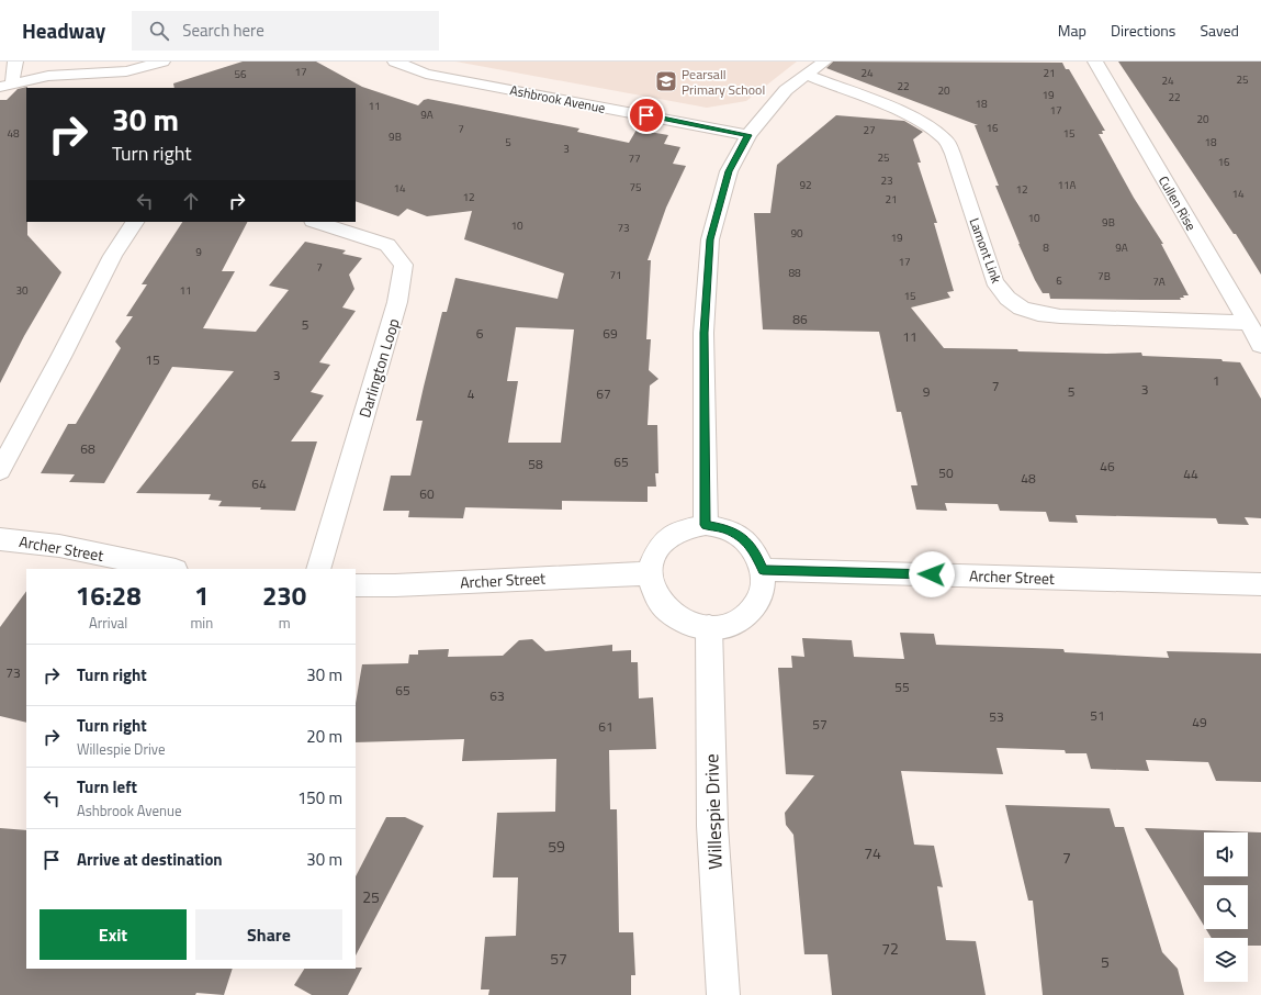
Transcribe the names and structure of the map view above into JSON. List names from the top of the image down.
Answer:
{
  "streets": {
    "street": [
      "Ashbrook Avenue",
      "Cullen Rise",
      "Lamont Link",
      "Darlington Loop",
      "Archer Street",
      "Willespie Drive"
    ]
  },
  "crossings": [
    ["Cullen Rise", "Lamont Link"],
    ["Archer Street", "Willespie Drive"]
  ],
  "places": {
    "school or university": ["Pearsall Primary School"]
  },
  "house_numbers": [
    "17",
    "24",
    "21",
    "56",
    "25",
    "24",
    "22",
    "20",
    "19",
    "22",
    "18",
    "11",
    "17",
    "9A",
    "20",
    "16",
    "7",
    "27",
    "48",
    "15",
    "9B",
    "5",
    "18",
    "3",
    "25",
    "77",
    "16",
    "23",
    "92",
    "11A",
    "75",
    "14",
    "12",
    "14",
    "12",
    "21",
    "10",
    "9B",
    "10",
    "73",
    "90",
    "19",
    "8",
    "9A",
    "9",
    "17",
    "7",
    "88",
    "71",
    "7B",
    "6",
    "7A",
    "30",
    "11",
    "15",
    "86",
    "5",
    "6",
    "69",
    "11",
    "15",
    "3",
    "1",
    "7",
    "3",
    "9",
    "5",
    "4",
    "67",
    "68",
    "65",
    "58",
    "46",
    "50",
    "44",
    "48",
    "64",
    "60",
    "73",
    "55",
    "65",
    "63",
    "51",
    "53",
    "49",
    "57",
    "61",
    "59",
    "74",
    "7",
    "25",
    "72",
    "57",
    "5"
  ],
  "page": {
    "header": "Headway",
    "search": "Search here",
    "nav": ["Map", "Directions", "Saved"],
    "turn": ["30 m", "Turn right"],
    "eta": [
      "16:28",
      "Arrival",
      "1",
      "min",
      "230",
      "m"
    ],
    "list": [
      {
        "name": "Turn right",
        "value": "30 m"
      },
      {
        "name": "Turn right",
        "note": "Willespie Drive",
        "value": "20 m"
      },
      {
        "name": "Turn left",
        "note": "Ashbrook Avenue",
        "value": "150 m"
      },
      {
        "name": "Arrive at destination",
        "value": "30 m"
      }
    ],
    "buttons": ["Exit", "Share"]
  }
}
